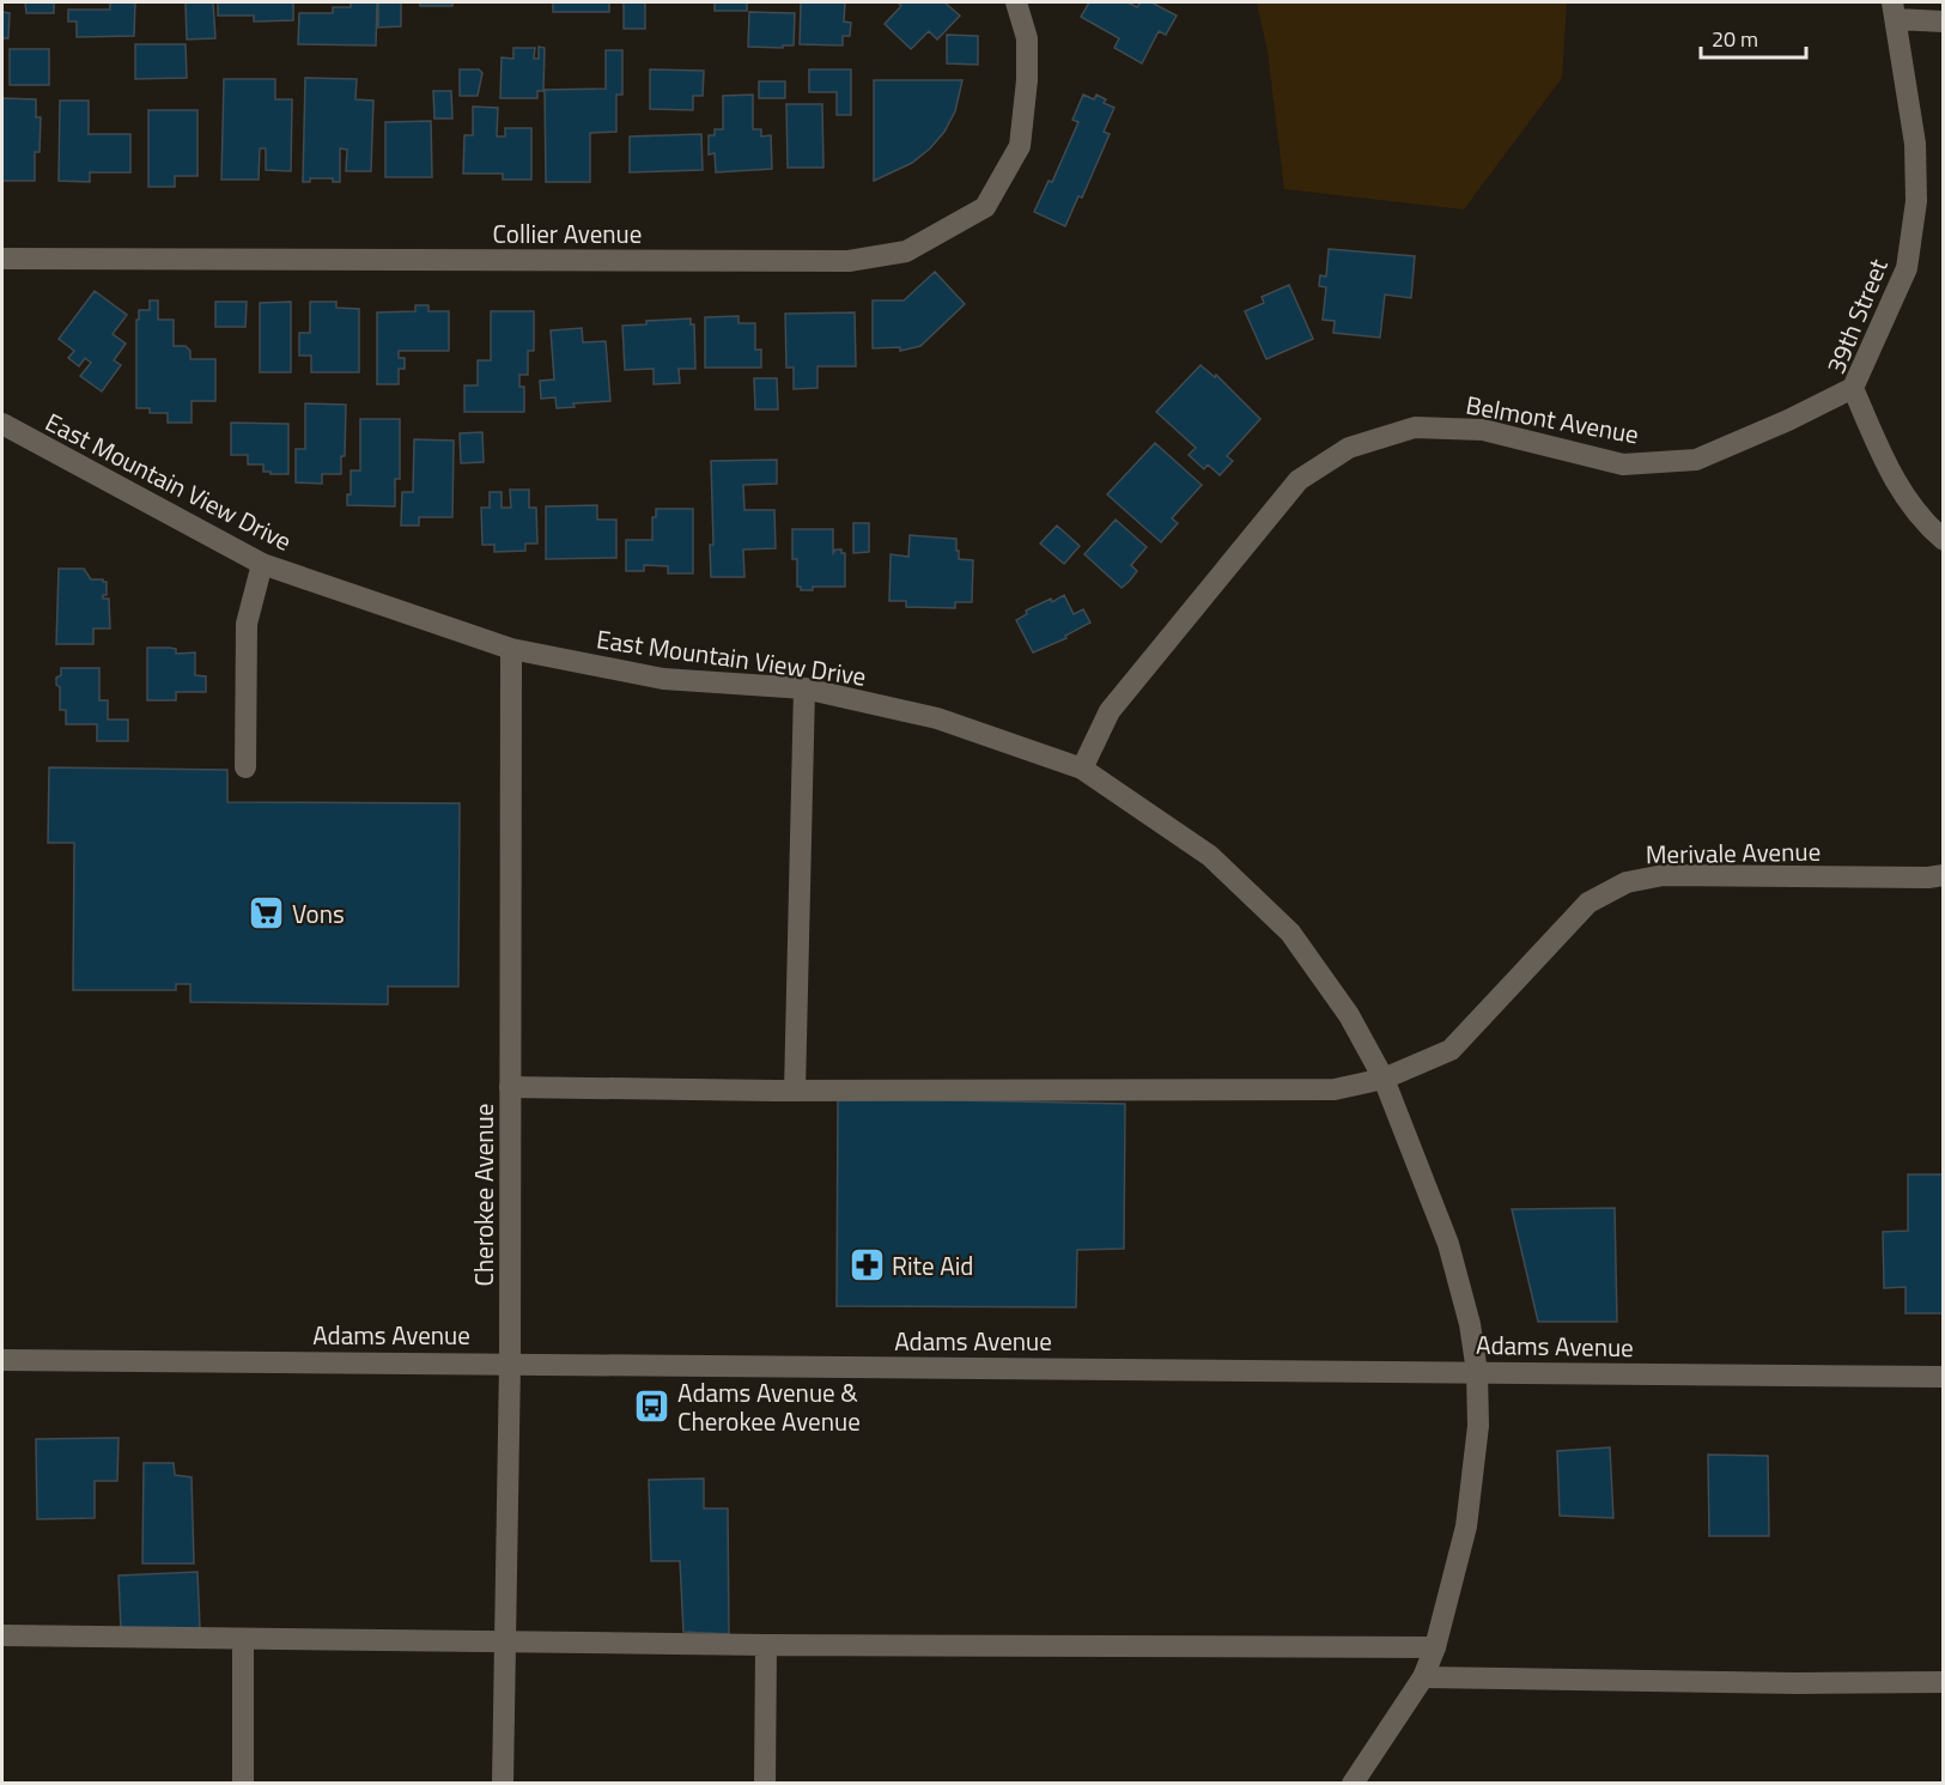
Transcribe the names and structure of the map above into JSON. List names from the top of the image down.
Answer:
{
  "streets": {
    "street": [
      "Collier Avenue",
      "39th Street",
      "Belmont Avenue",
      "East Mountain View Drive",
      "Merivale Avenue",
      "Cherokee Avenue",
      "Adams Avenue"
    ]
  },
  "crossings": [
    ["39th Street", "Belmont Avenue"],
    ["Belmont Avenue", "East Mountain View Drive"],
    ["East Mountain View Drive", "Merivale Avenue"],
    ["East Mountain View Drive", "Cherokee Avenue"],
    ["East Mountain View Drive", "Adams Avenue"],
    ["Merivale Avenue", "Cherokee Avenue"],
    ["Cherokee Avenue", "Adams Avenue"]
  ],
  "places": {
    "supermarket": ["Vons"],
    "pharmacy": ["Rite Aid"],
    "bus stop": ["Adams Avenue & Cherokee Avenue"]
  },
  "scale_bar": "20 m"
}
